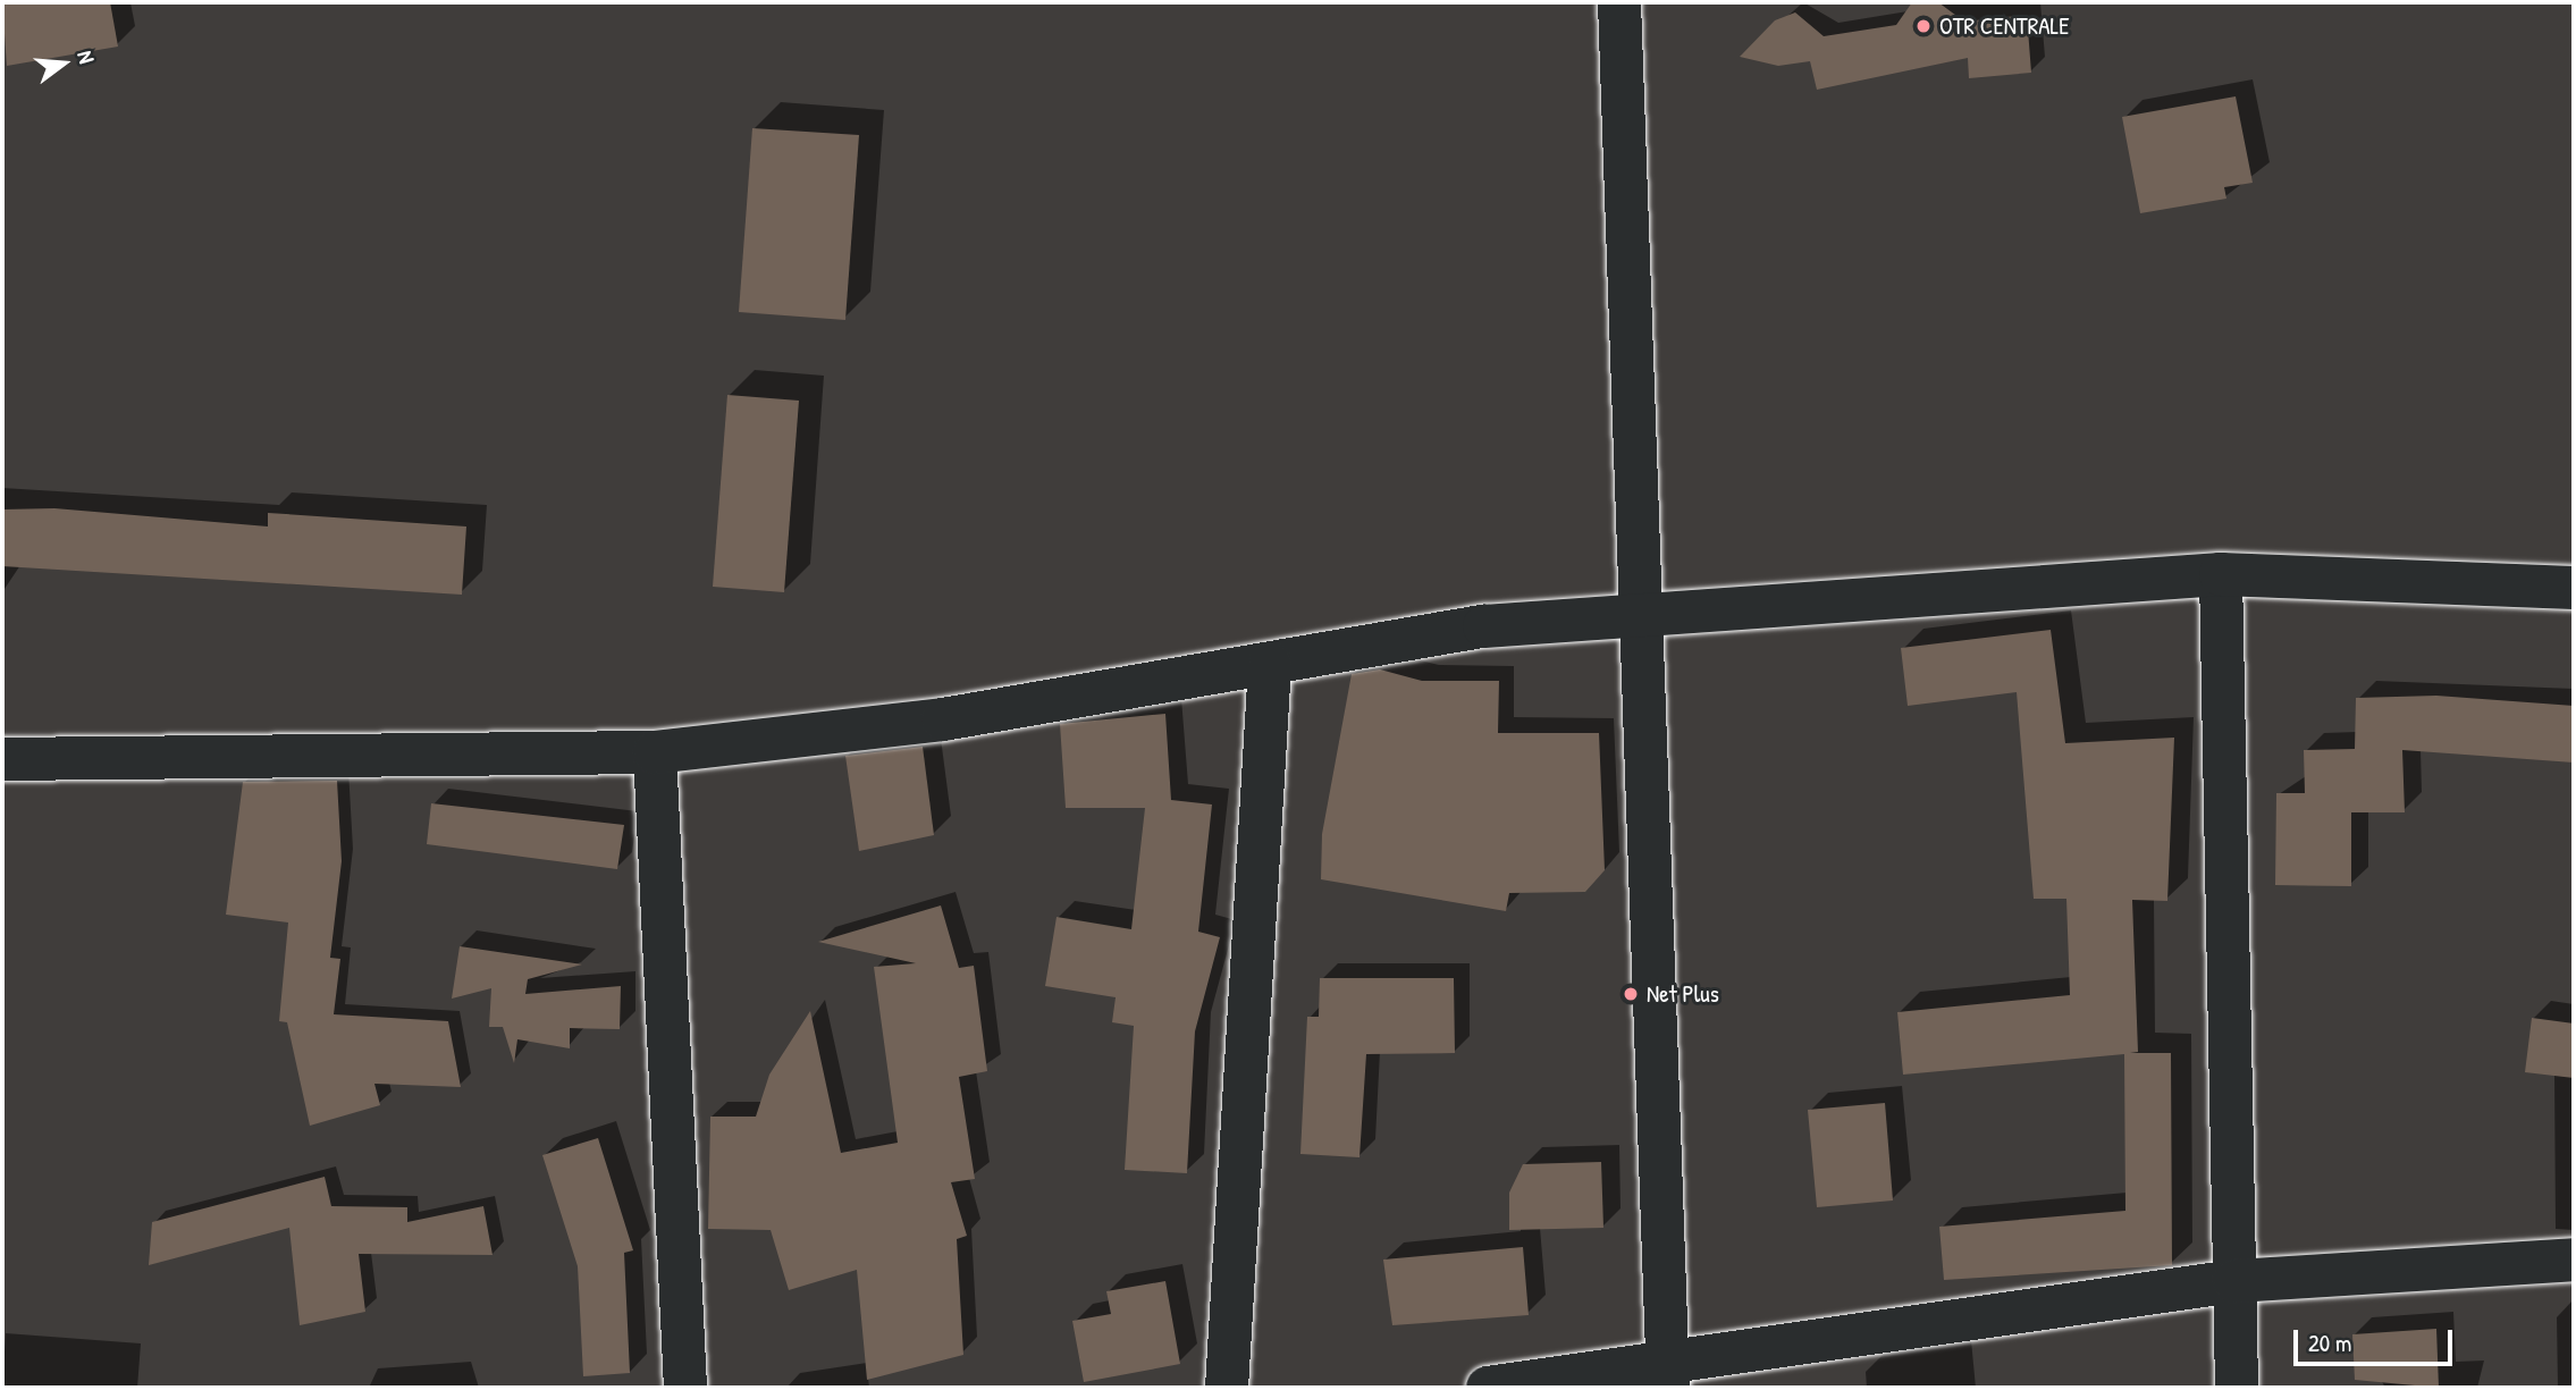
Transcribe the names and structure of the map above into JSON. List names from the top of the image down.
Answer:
{
  "places": ["OTR CENTRALE", "Net Plus"],
  "scale_bar": "20 m",
  "north": "right"
}
